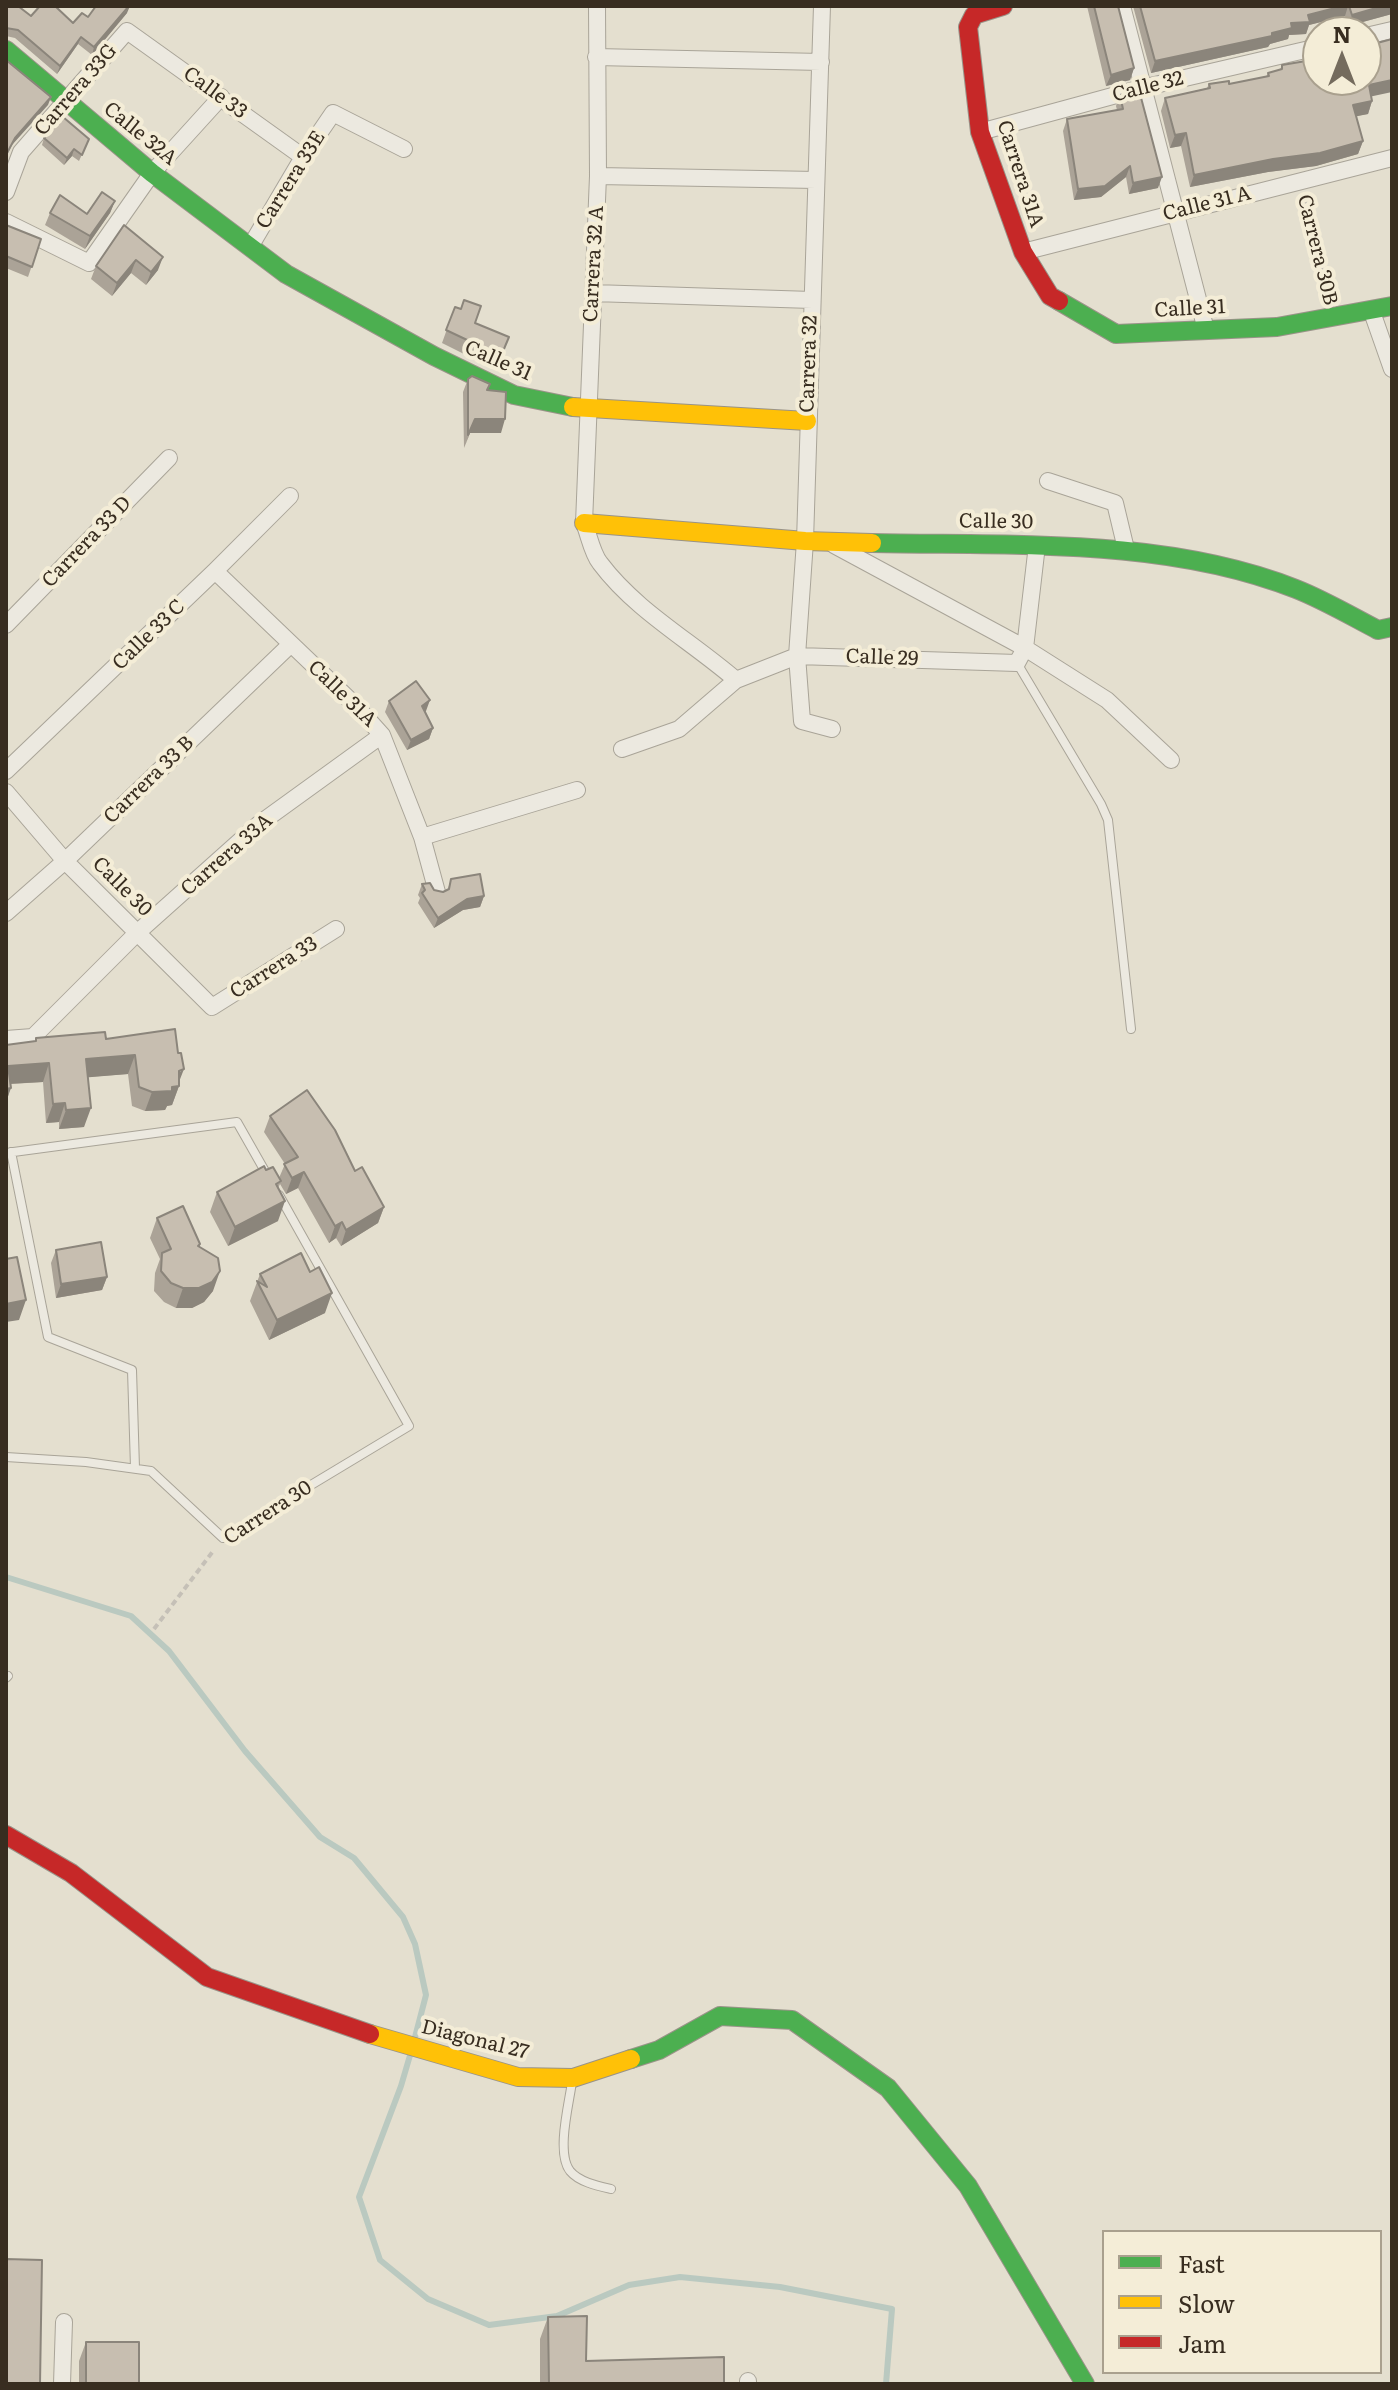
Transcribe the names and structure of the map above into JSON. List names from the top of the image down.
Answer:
{
  "streets": {
    "street": [
      "Calle 32",
      "Carrera 33G",
      "Calle 33",
      "Calle 32A",
      "Carrera 31A",
      "Carrera 33E",
      "Calle 31 A",
      "Carrera 32 A",
      "Calle 31",
      "Carrera 32",
      "Calle 30",
      "Carrera 33 D",
      "Calle 33 C",
      "Calle 29",
      "Calle 31A",
      "Carrera 33 B",
      "Carrera 33A",
      "Carrera 33",
      "Diagonal 27"
    ],
    "lane": ["Carrera 30"],
    "path": ["Carrera 30B"]
  },
  "crossings": [
    ["Calle 32", "Carrera 31A"],
    ["Carrera 33G", "Calle 33"],
    ["Carrera 33G", "Calle 32A"],
    ["Calle 33", "Carrera 33E"],
    ["Calle 32A", "Carrera 33E"],
    ["Calle 32A", "Calle 31"],
    ["Carrera 31A", "Calle 31 A"],
    ["Carrera 31A", "Calle 31"],
    ["Carrera 33E", "Calle 31"],
    ["Calle 31 A", "Carrera 30B"],
    ["Calle 31 A", "Calle 31"],
    ["Carrera 30B", "Calle 31"],
    ["Carrera 32 A", "Calle 31"],
    ["Carrera 32 A", "Calle 30"],
    ["Calle 31", "Carrera 32"],
    ["Carrera 32", "Calle 30"],
    ["Carrera 32", "Calle 29"],
    ["Calle 30", "Carrera 33 B"],
    ["Calle 30", "Carrera 33A"],
    ["Calle 30", "Carrera 33"],
    ["Calle 33 C", "Calle 31A"],
    ["Calle 31A", "Carrera 33 B"],
    ["Calle 31A", "Carrera 33A"]
  ],
  "legend": ["Fast", "Slow", "Jam"],
  "north": "top"
}
